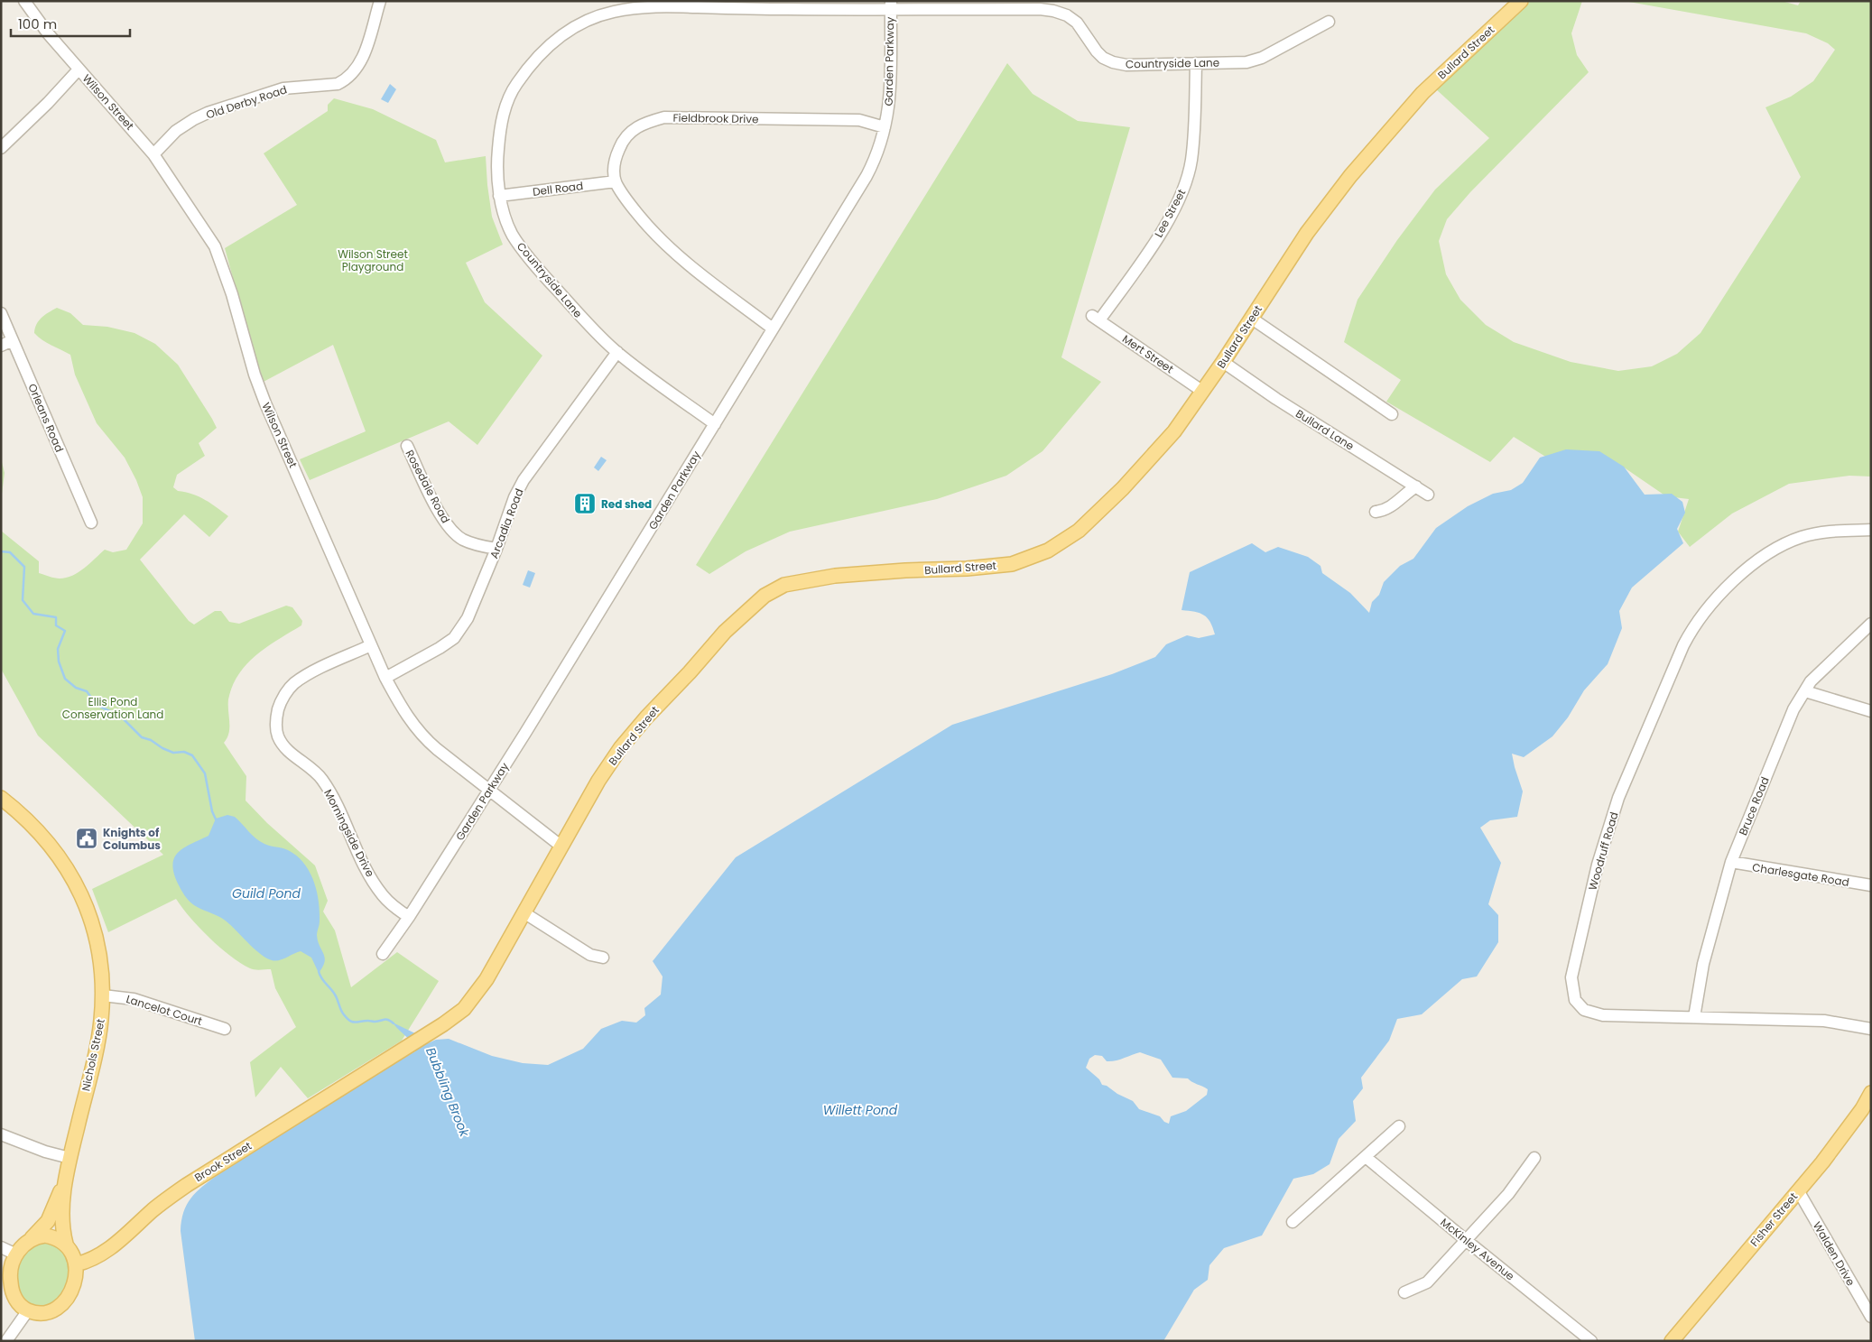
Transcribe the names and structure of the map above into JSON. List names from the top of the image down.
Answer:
{
  "streets": {
    "main road": [
      "Bullard Street",
      "Nichols Street",
      "Brook Street",
      "Fisher Street"
    ],
    "street": [
      "Garden Parkway",
      "Countryside Lane",
      "Wilson Street",
      "Old Derby Road",
      "Fieldbrook Drive",
      "Dell Road",
      "Lee Street",
      "Mert Street",
      "Orleans Road",
      "Bullard Lane",
      "Rosedale Road",
      "Arcadia Road",
      "Bruce Road",
      "Morningside Drive",
      "Woodruff Road",
      "Charlesgate Road",
      "Lancelot Court",
      "McKinley Avenue",
      "Walden Drive"
    ]
  },
  "crossings": [
    ["Bullard Street", "Wilson Street"],
    ["Bullard Street", "Mert Street"],
    ["Bullard Street", "Bullard Lane"],
    ["Bullard Street", "Brook Street"],
    ["Garden Parkway", "Countryside Lane"],
    ["Garden Parkway", "Wilson Street"],
    ["Garden Parkway", "Fieldbrook Drive"],
    ["Garden Parkway", "Morningside Drive"],
    ["Countryside Lane", "Dell Road"],
    ["Countryside Lane", "Lee Street"],
    ["Countryside Lane", "Arcadia Road"],
    ["Wilson Street", "Old Derby Road"],
    ["Wilson Street", "Arcadia Road"],
    ["Wilson Street", "Morningside Drive"],
    ["Fieldbrook Drive", "Dell Road"],
    ["Lee Street", "Mert Street"],
    ["Rosedale Road", "Arcadia Road"],
    ["Bruce Road", "Woodruff Road"],
    ["Bruce Road", "Charlesgate Road"],
    ["Lancelot Court", "Nichols Street"],
    ["Nichols Street", "Brook Street"],
    ["Fisher Street", "Walden Drive"]
  ],
  "water": ["Guild Pond", "Bubbling Brook", "Willett Pond"],
  "parks": ["Wilson Street Playground", "Ellis Pond Conservation Land"],
  "places": {
    "building": ["Red shed"],
    "public building": ["Knights of Columbus"]
  },
  "scale_bar": "100 m"
}
